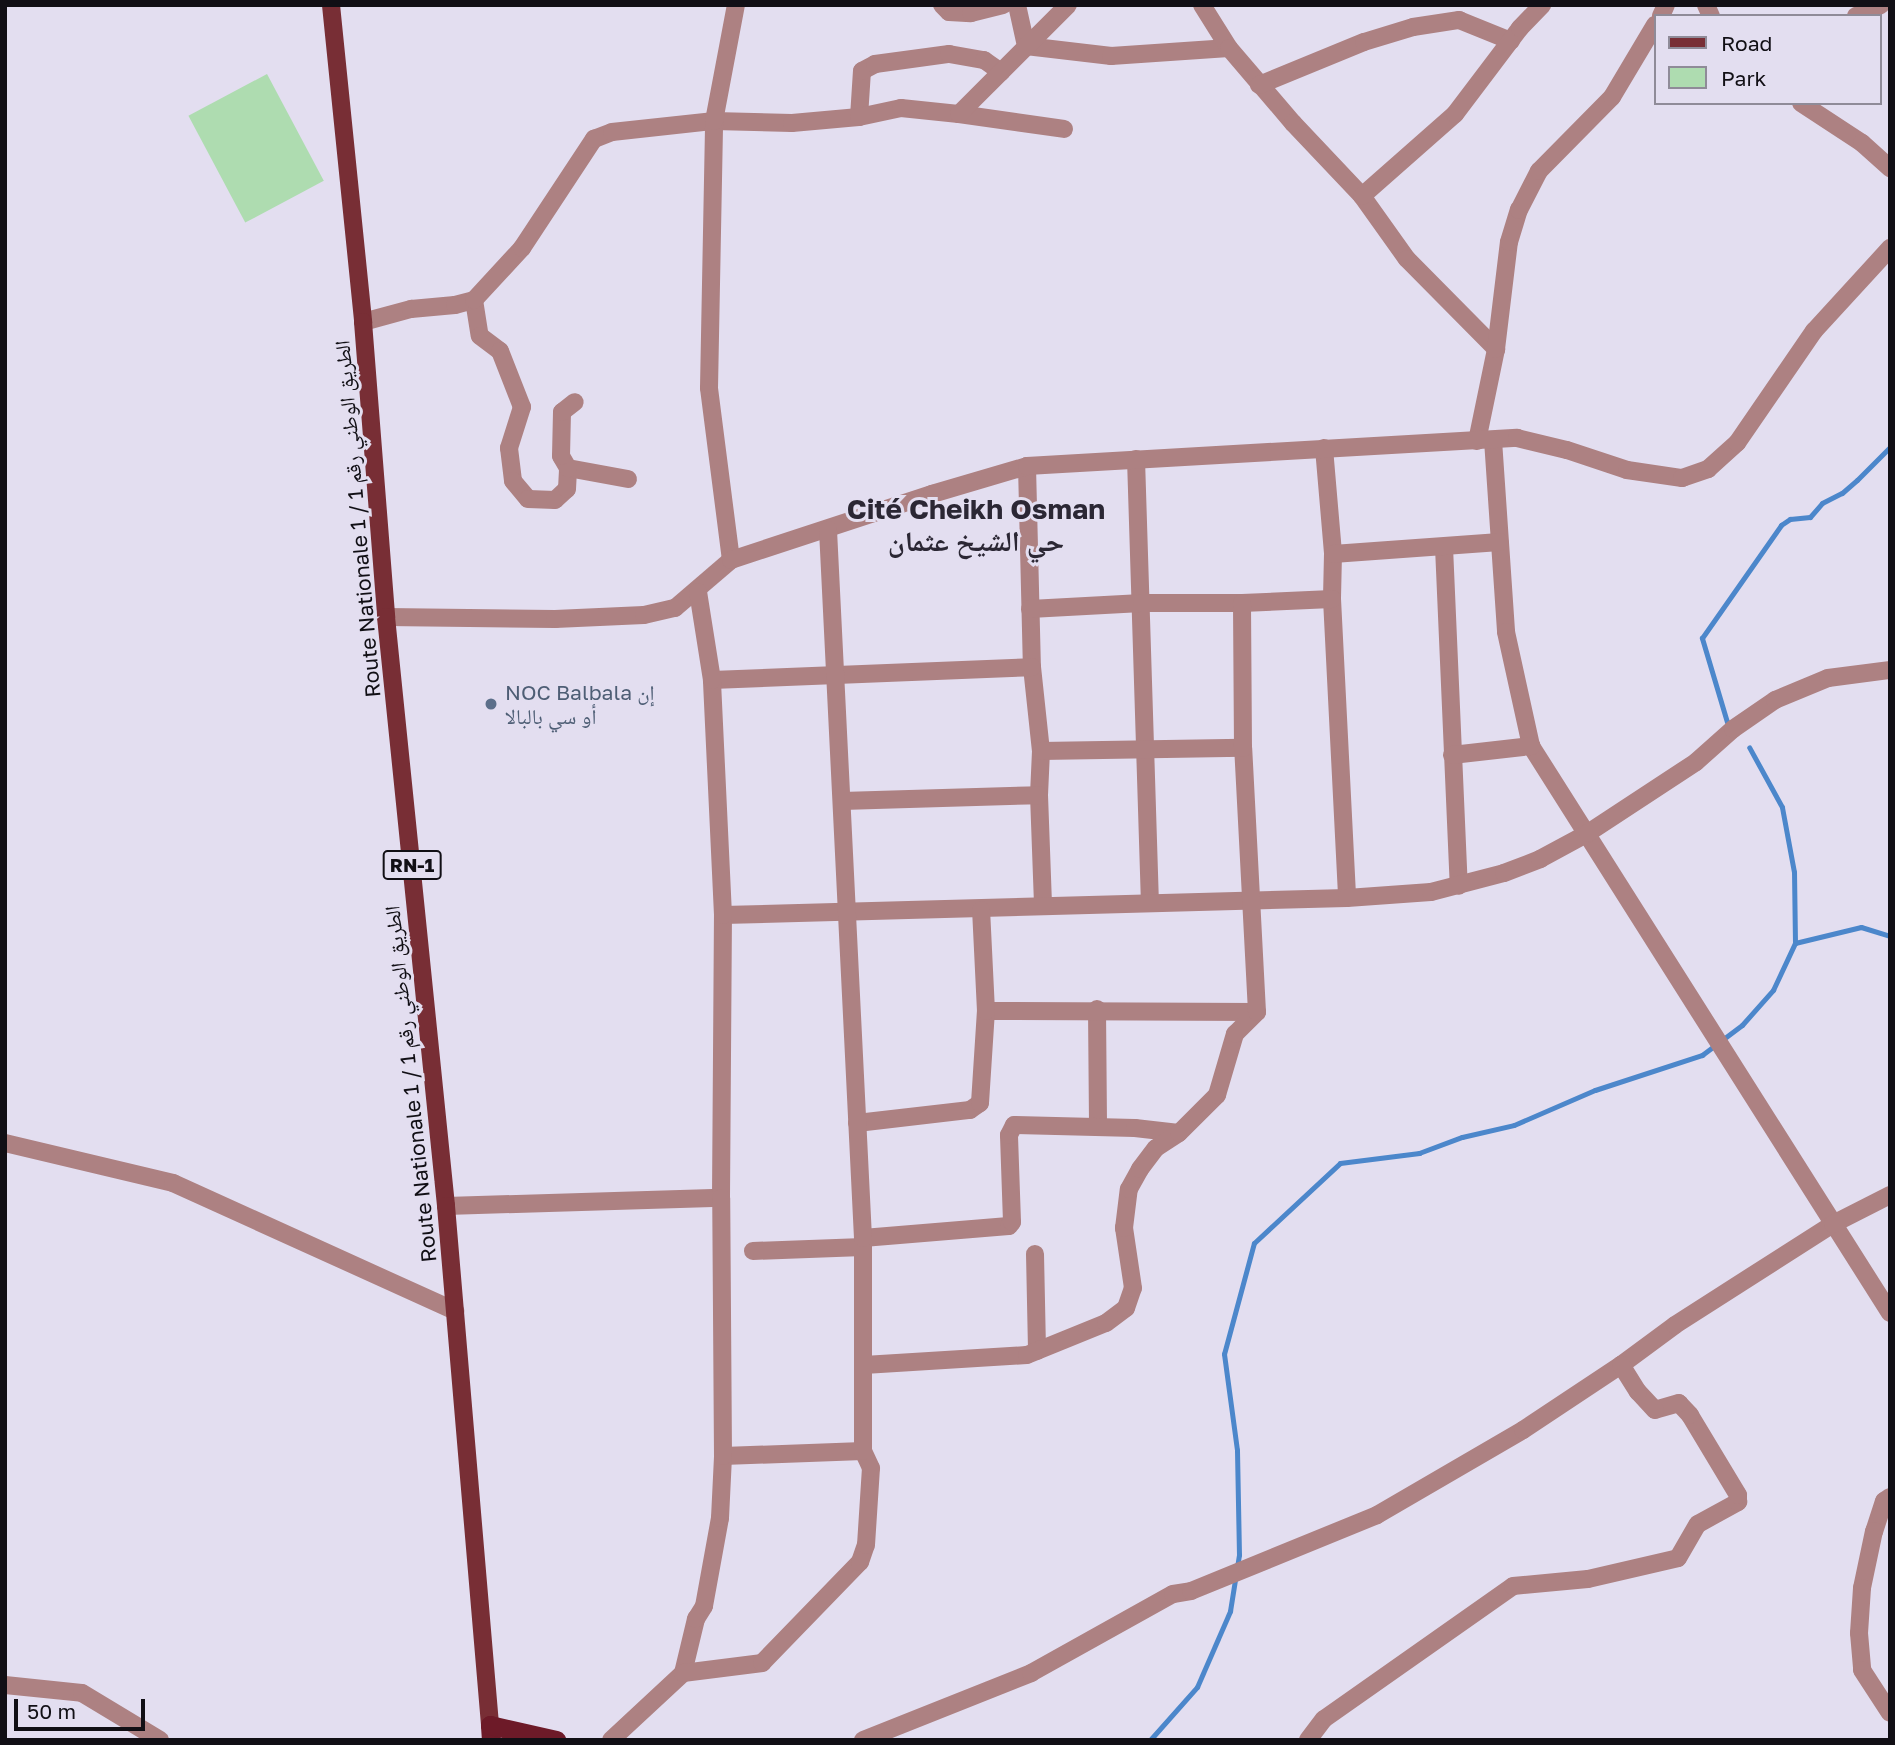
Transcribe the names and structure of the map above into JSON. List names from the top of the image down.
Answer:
{
  "streets": {
    "main road": ["Route Nationale 1 / الطريق الوطني رقم 1", "RN-1"]
  },
  "districts": ["Cité Cheikh Osman حي الشيخ عثمان"],
  "places": ["NOC Balbala إن أو سي بالبالا"],
  "legend": ["Road", "Park"],
  "scale_bar": "50 m"
}
